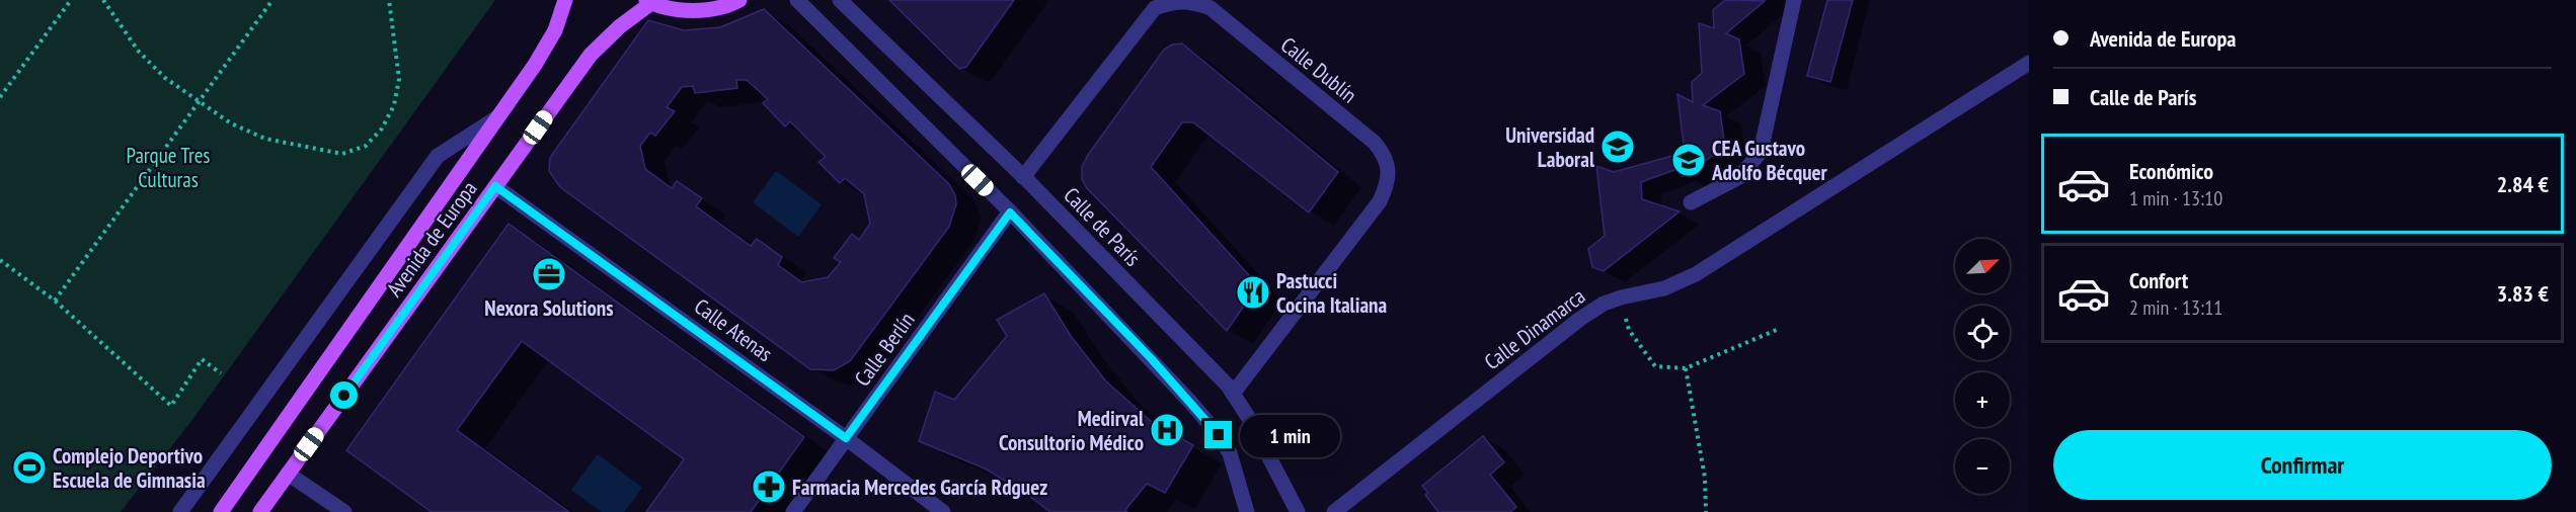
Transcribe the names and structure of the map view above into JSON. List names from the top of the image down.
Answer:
{
  "streets": {
    "main road": ["Avenida de Europa"],
    "street": [
      "Calle Dublín",
      "Calle de París",
      "Calle Dinamarca",
      "Calle Atenas",
      "Calle Berlín"
    ]
  },
  "crossings": [
    ["Calle Dublín", "Calle de París"],
    ["Avenida de Europa", "Calle Atenas"],
    ["Calle Atenas", "Calle Berlín"]
  ],
  "parks": ["Parque Tres Culturas"],
  "places": {
    "school or university": ["Universidad Laboral", "CEA Gustavo Adolfo Bécquer"],
    "office": ["Nexora Solutions"],
    "restaurant": ["Pastucci Cocina Italiana"],
    "hospital": ["Medirval Consultorio Médico"],
    "sports": ["Complejo Deportivo Escuela de Gimnasia"],
    "pharmacy": ["Farmacia Mercedes García Rdguez"]
  },
  "north": "top right",
  "page": {
    "banner": ["Avenida de Europa", "Calle de París"],
    "list": [
      {
        "name": "Económico",
        "note": "1 min · 13:10",
        "value": "2.84 €"
      },
      {
        "name": "Confort",
        "note": "2 min · 13:11",
        "value": "3.83 €"
      }
    ],
    "map_buttons": ["+", "−"],
    "bubble": "1 min",
    "buttons": "Confirmar"
  }
}
